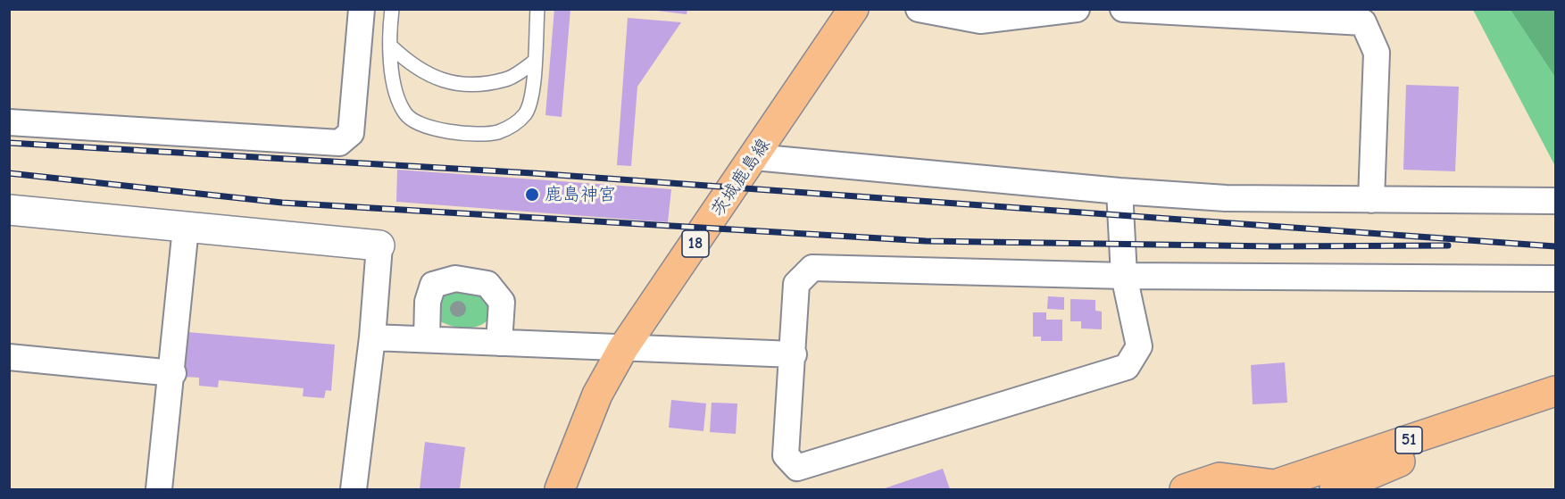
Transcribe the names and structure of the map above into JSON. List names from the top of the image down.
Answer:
{
  "streets": {
    "main road": ["茨城鹿島線", "18", "51"]
  },
  "places": ["鹿島神宮"]
}
